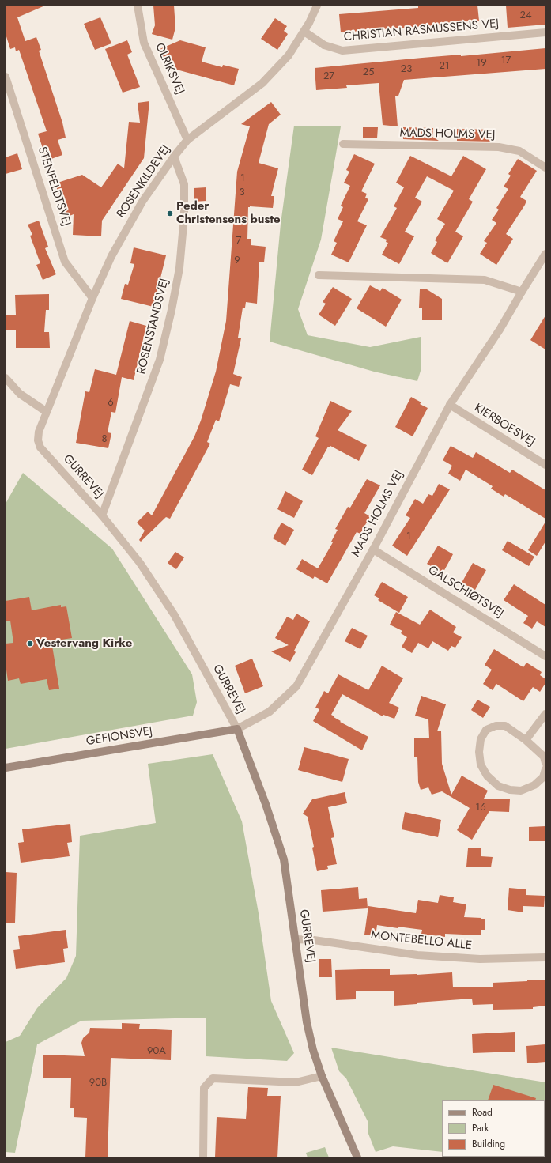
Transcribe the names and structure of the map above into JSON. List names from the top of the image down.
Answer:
{
  "streets": {
    "main road": ["GURREVEJ", "GEFIONSVEJ"],
    "street": [
      "CHRISTIAN RASMUSSENS VEJ",
      "OLRIKSVEJ",
      "MADS HOLMS VEJ",
      "ROSENKILDEVEJ",
      "STENFELDTSVEJ",
      "ROSENSTANDSVEJ",
      "KIERBOESVEJ",
      "GALSCHIØTSVEJ",
      "MONTEBELLO ALLE"
    ]
  },
  "crossings": [
    ["CHRISTIAN RASMUSSENS VEJ", "ROSENKILDEVEJ"],
    ["OLRIKSVEJ", "ROSENKILDEVEJ"],
    ["MADS HOLMS VEJ", "KIERBOESVEJ"],
    ["MADS HOLMS VEJ", "GURREVEJ"],
    ["MADS HOLMS VEJ", "GALSCHIØTSVEJ"],
    ["MADS HOLMS VEJ", "GEFIONSVEJ"],
    ["ROSENKILDEVEJ", "STENFELDTSVEJ"],
    ["ROSENKILDEVEJ", "ROSENSTANDSVEJ"],
    ["ROSENKILDEVEJ", "GURREVEJ"],
    ["ROSENSTANDSVEJ", "GURREVEJ"],
    ["GURREVEJ", "GEFIONSVEJ"],
    ["GURREVEJ", "MONTEBELLO ALLE"]
  ],
  "places": ["Peder Christensens buste", "Vestervang Kirke"],
  "house_numbers": [
    "24",
    "17",
    "19",
    "21",
    "23",
    "25",
    "27",
    "1",
    "3",
    "7",
    "9",
    "6",
    "8",
    "1",
    "16",
    "90A",
    "90B"
  ],
  "legend": ["Road", "Park", "Building"]
}
